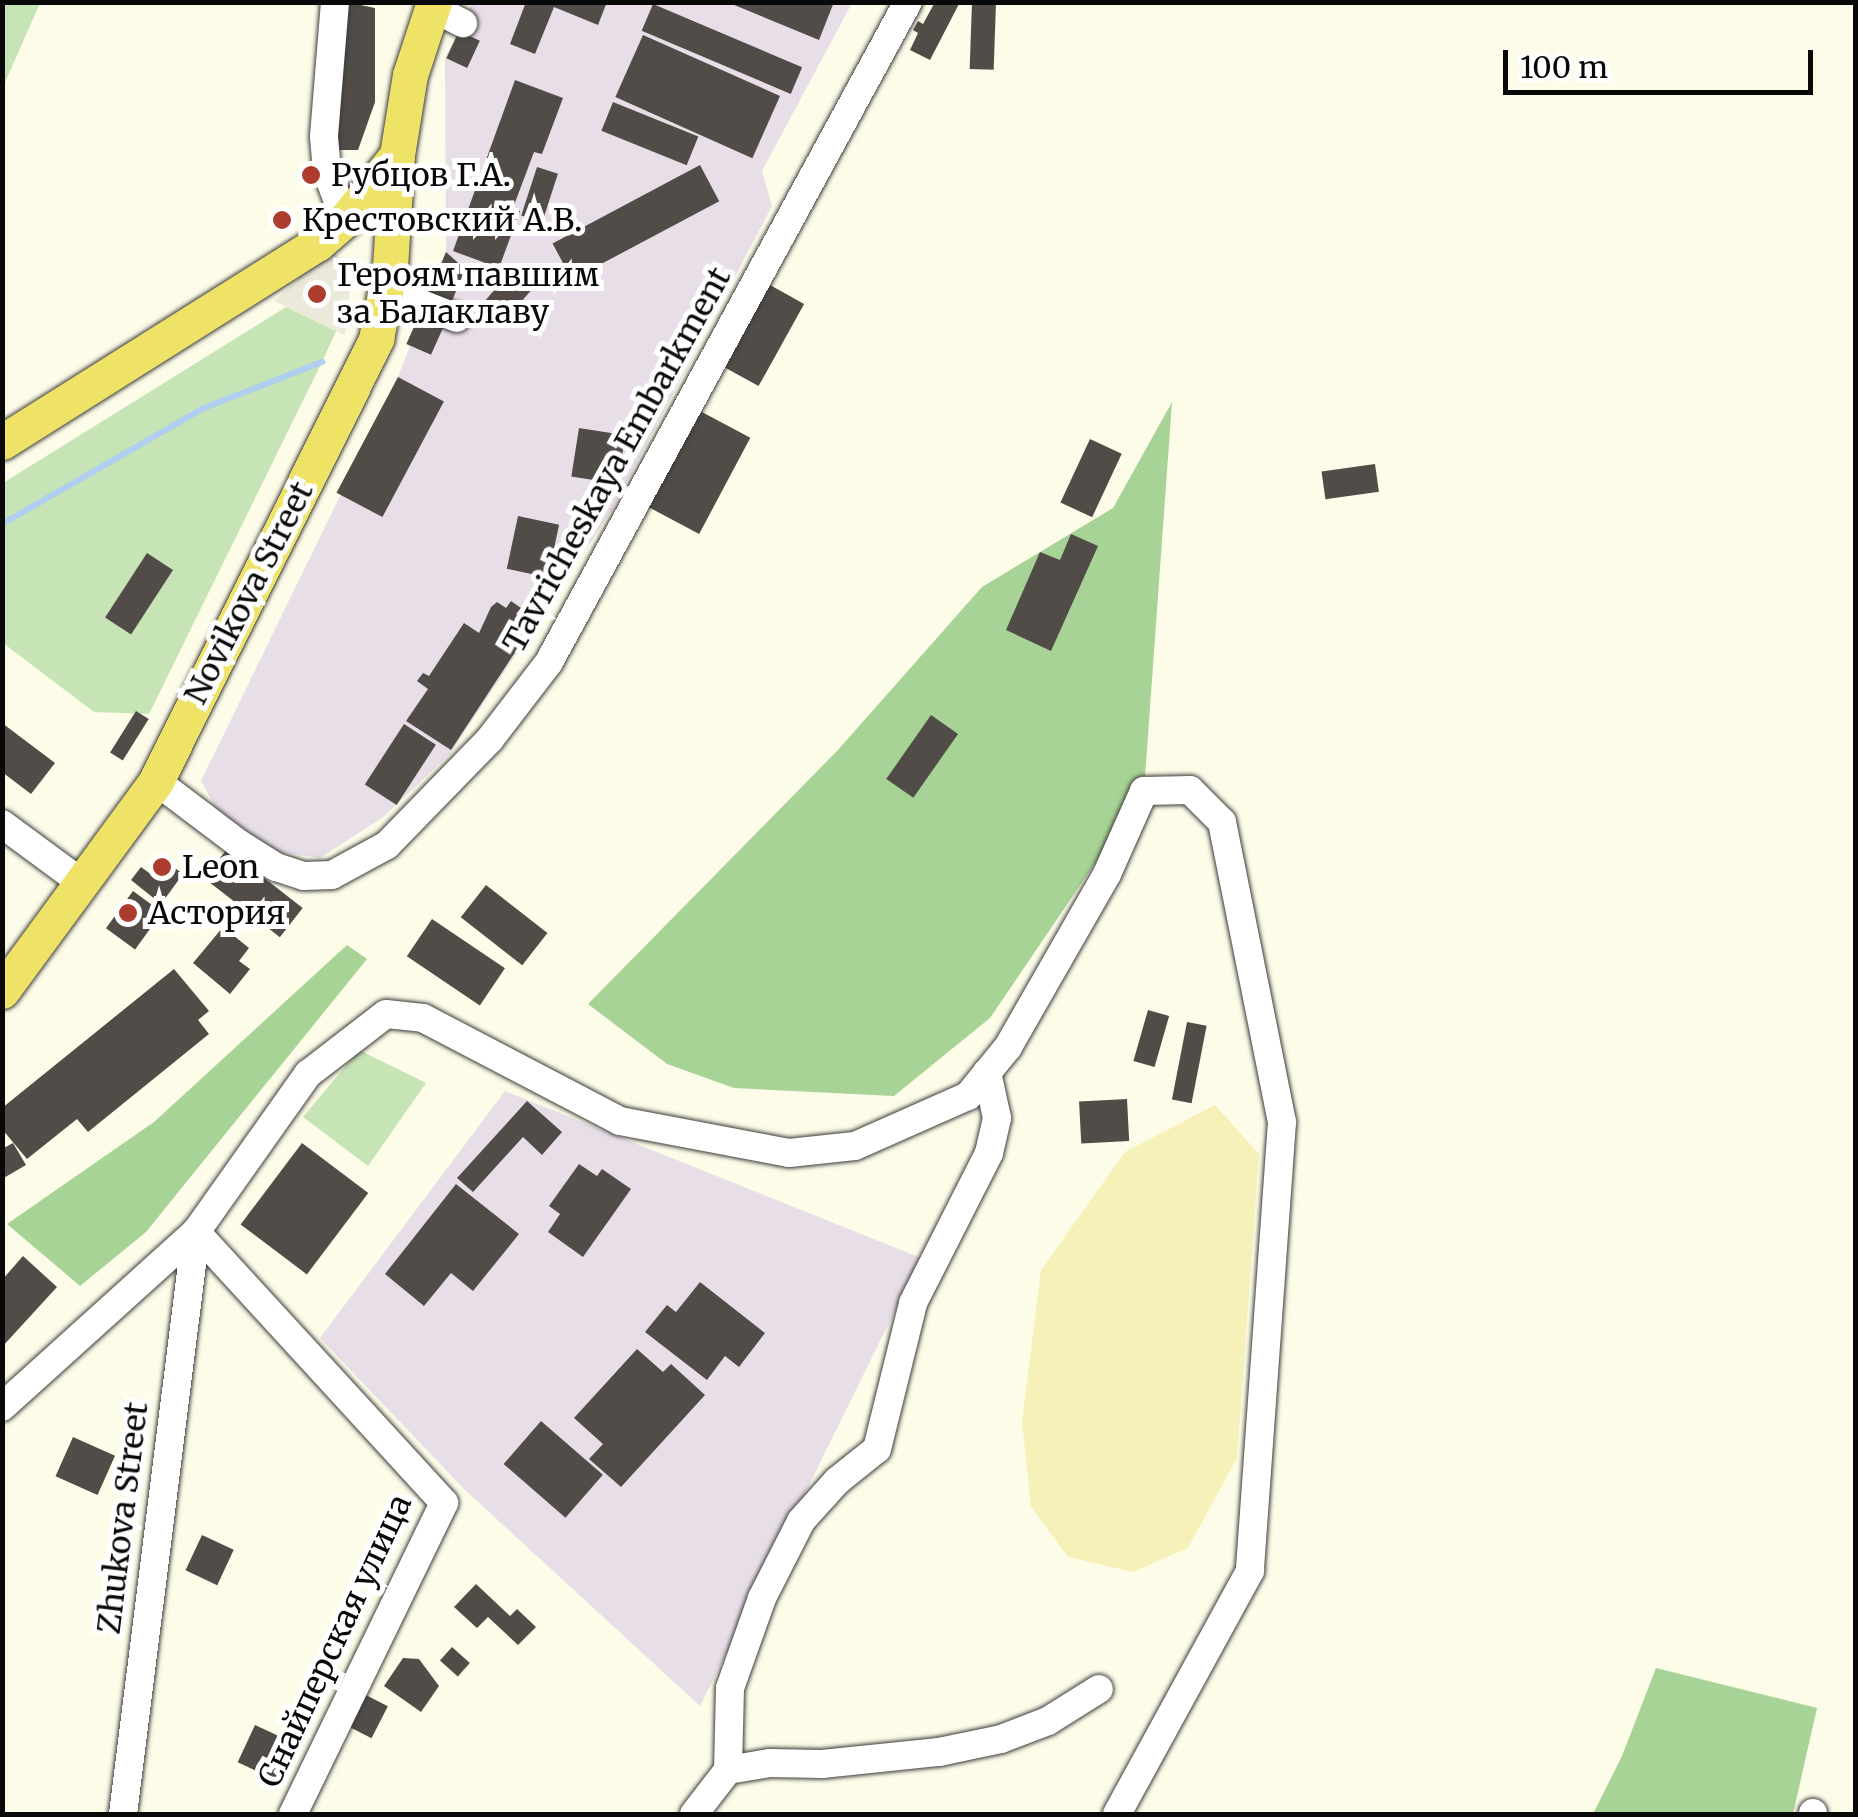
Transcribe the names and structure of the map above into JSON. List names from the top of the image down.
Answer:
{
  "streets": {
    "main road": ["Novikova Street"],
    "street": ["Tavricheskaya Embarkment", "Zhukova Street", "Снайперская улица"]
  },
  "crossings": [
    ["Tavricheskaya Embarkment", "Novikova Street"],
    ["Zhukova Street", "Снайперская улица"]
  ],
  "places": [
    "Рубцов Г.А.",
    "Крестовский А.В.",
    "Героям павшим за Балаклаву",
    "Leon",
    "Астория"
  ],
  "scale_bar": "100 m"
}
